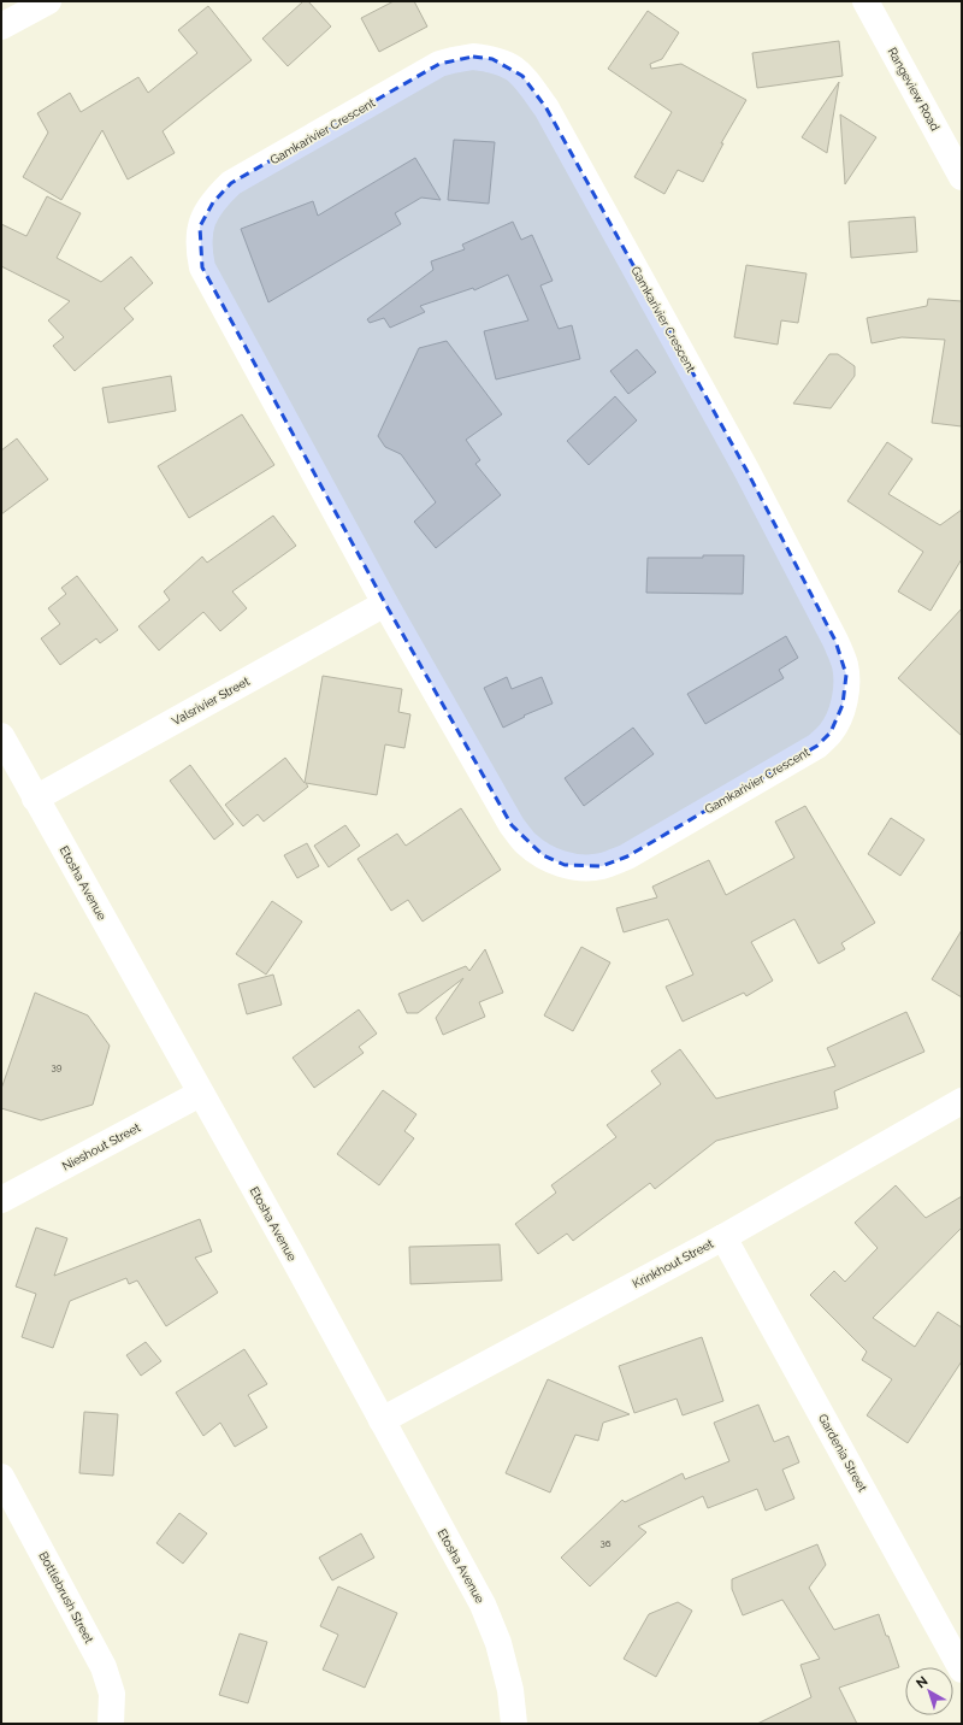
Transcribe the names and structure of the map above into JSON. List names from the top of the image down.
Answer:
{
  "streets": {
    "street": [
      "Rangeview Road",
      "Gamkarivier Crescent",
      "Valsrivier Street",
      "Etosha Avenue",
      "Nieshout Street",
      "Krinkhout Street",
      "Gardenia Street",
      "Bottlebrush Street"
    ]
  },
  "crossings": [
    ["Gamkarivier Crescent", "Valsrivier Street"],
    ["Valsrivier Street", "Etosha Avenue"],
    ["Etosha Avenue", "Nieshout Street"],
    ["Etosha Avenue", "Krinkhout Street"],
    ["Krinkhout Street", "Gardenia Street"]
  ],
  "house_numbers": ["39", "36"],
  "north": "top left"
}
